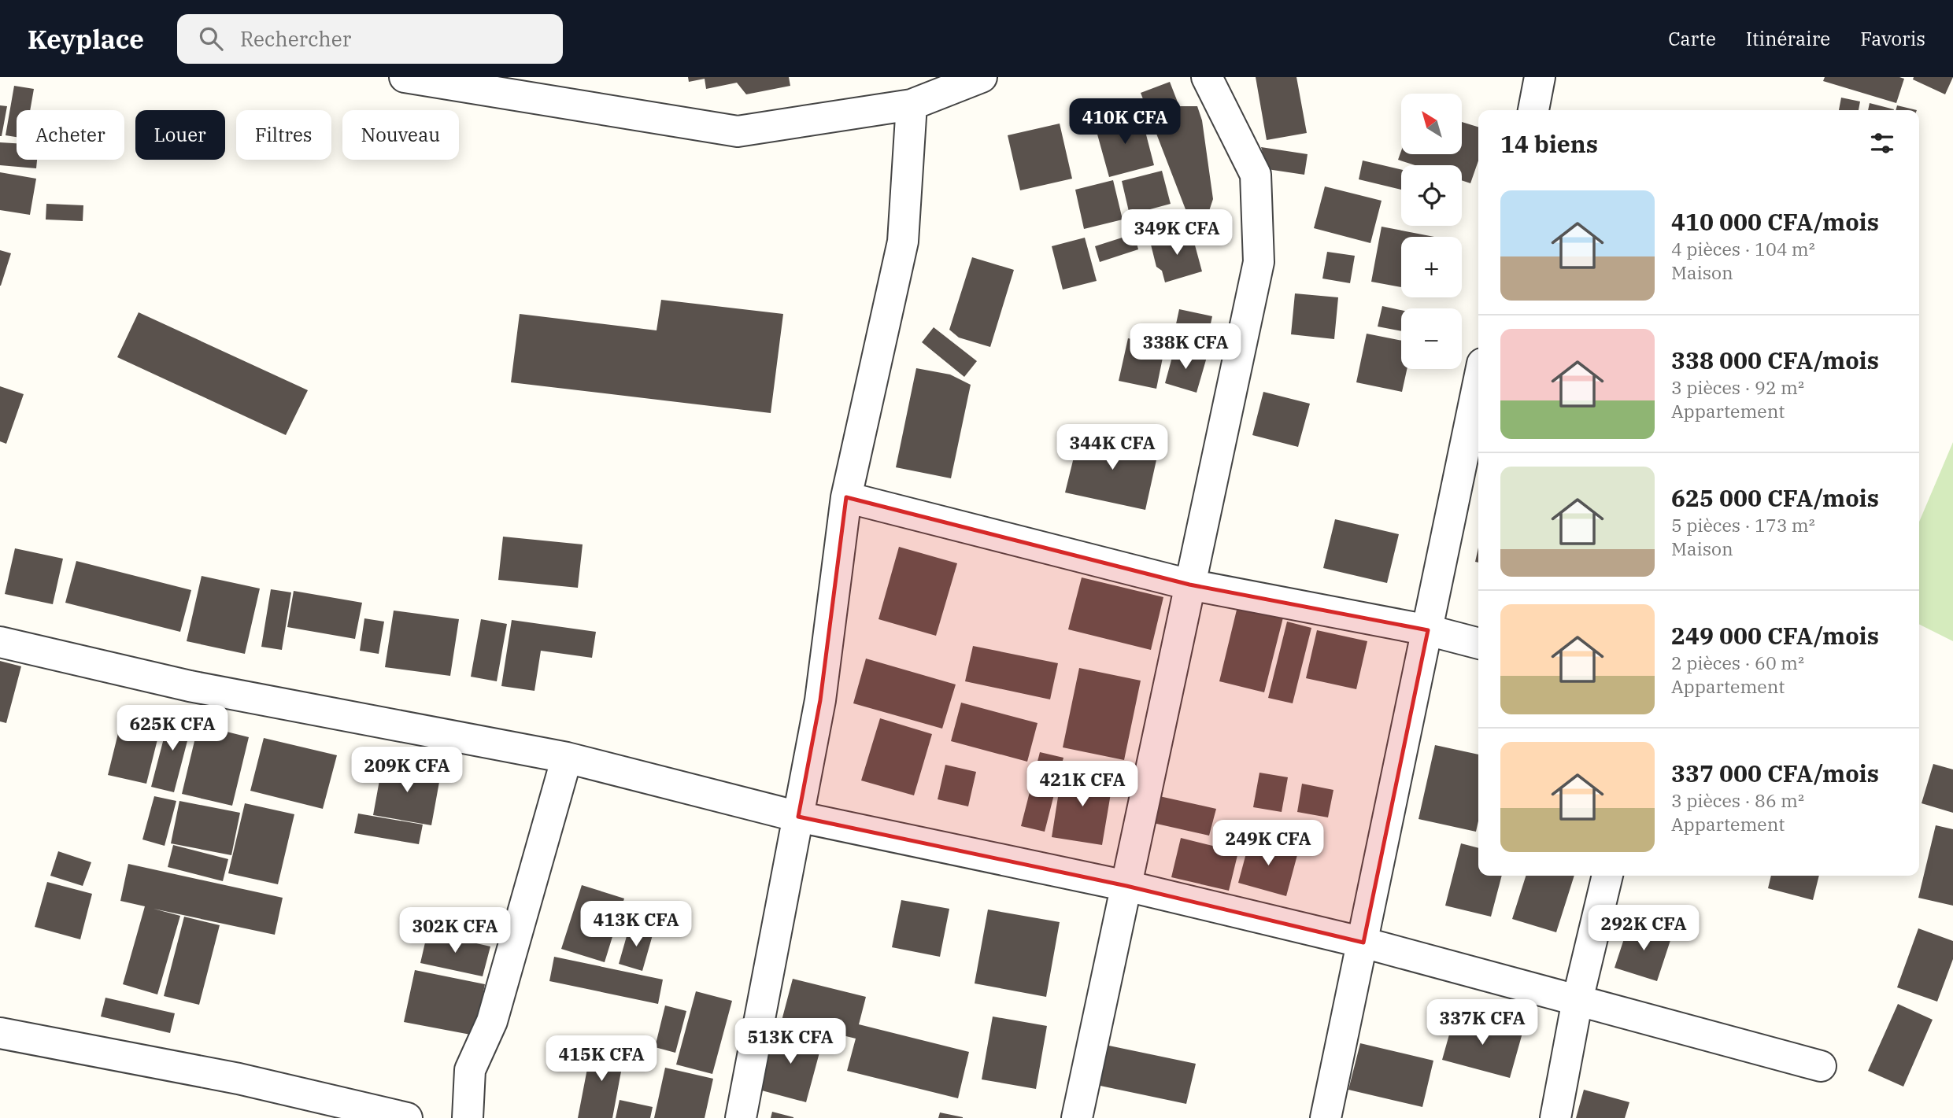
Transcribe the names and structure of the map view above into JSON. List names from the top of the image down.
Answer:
{
  "north": "top left",
  "page": {
    "header": "Keyplace",
    "search": "Rechercher",
    "nav": ["Carte", "Itinéraire", "Favoris"],
    "map_buttons": ["+", "−"],
    "price": [
      "410K CFA",
      "349K CFA",
      "338K CFA",
      "344K CFA",
      "625K CFA",
      "209K CFA",
      "421K CFA",
      "249K CFA",
      "413K CFA",
      "292K CFA",
      "302K CFA",
      "337K CFA",
      "513K CFA",
      "415K CFA"
    ],
    "chip": [
      "Acheter",
      "Louer",
      "Filtres",
      "Nouveau"
    ],
    "heading": "14 biens",
    "list": [
      {
        "name": "410 000 CFA/mois",
        "note": "4 pièces · 104 m² · Maison"
      },
      {
        "name": "338 000 CFA/mois",
        "note": "3 pièces · 92 m² · Appartement"
      },
      {
        "name": "625 000 CFA/mois",
        "note": "5 pièces · 173 m² · Maison"
      },
      {
        "name": "249 000 CFA/mois",
        "note": "2 pièces · 60 m² · Appartement"
      },
      {
        "name": "337 000 CFA/mois",
        "note": "3 pièces · 86 m² · Appartement"
      }
    ]
  }
}
